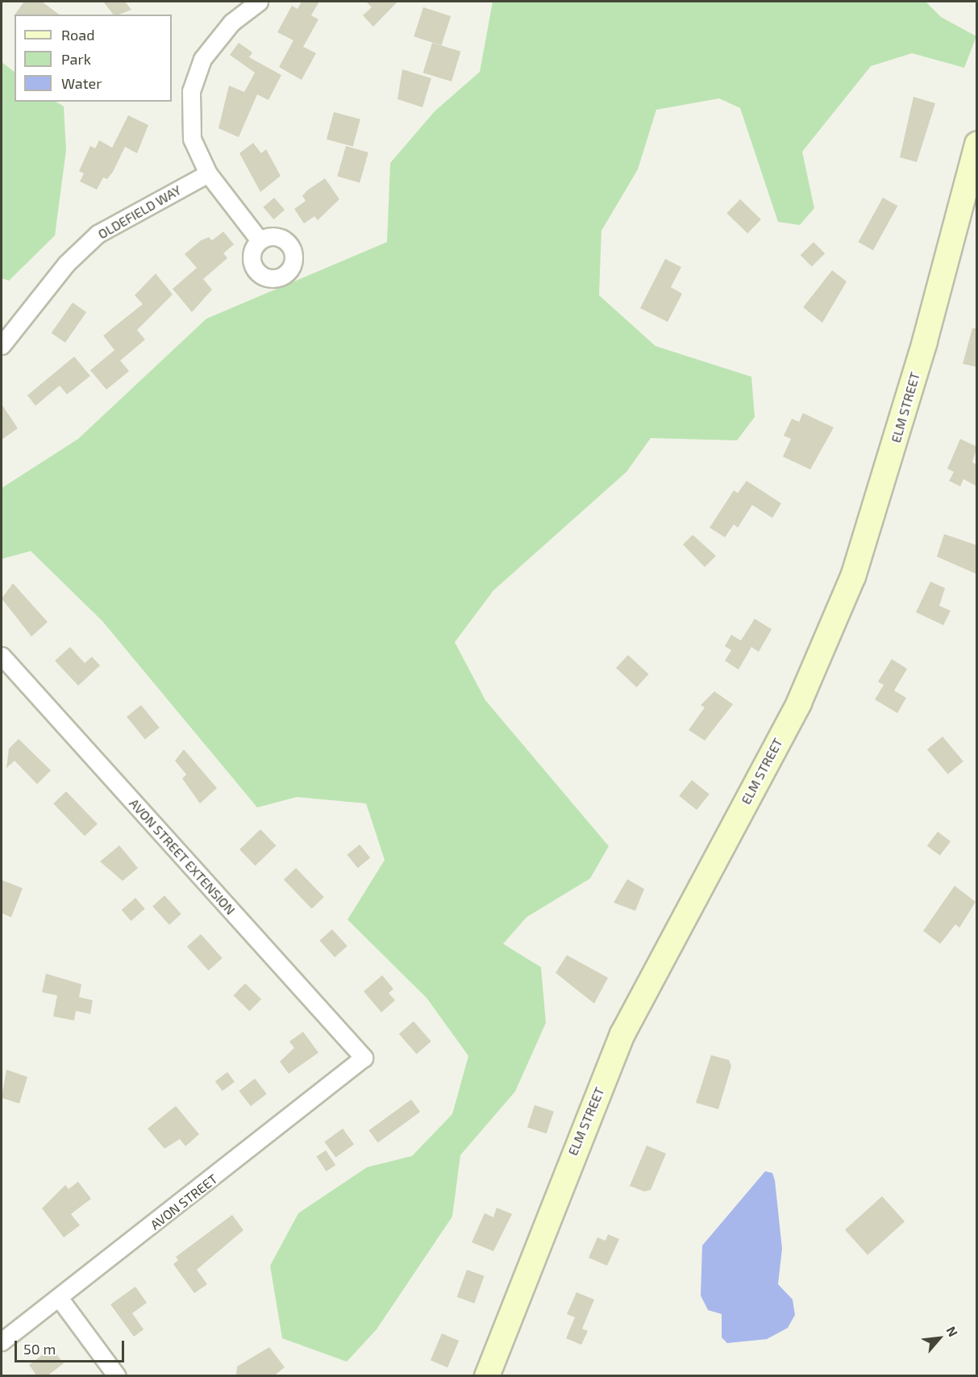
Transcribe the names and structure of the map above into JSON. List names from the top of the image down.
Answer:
{
  "streets": {
    "street": [
      "OLDEFIELD WAY",
      "ELM STREET",
      "AVON STREET EXTENSION",
      "AVON STREET"
    ]
  },
  "crossings": [
    ["AVON STREET EXTENSION", "AVON STREET"]
  ],
  "legend": ["Road", "Park", "Water"],
  "scale_bar": "50 m",
  "north": "top right"
}
